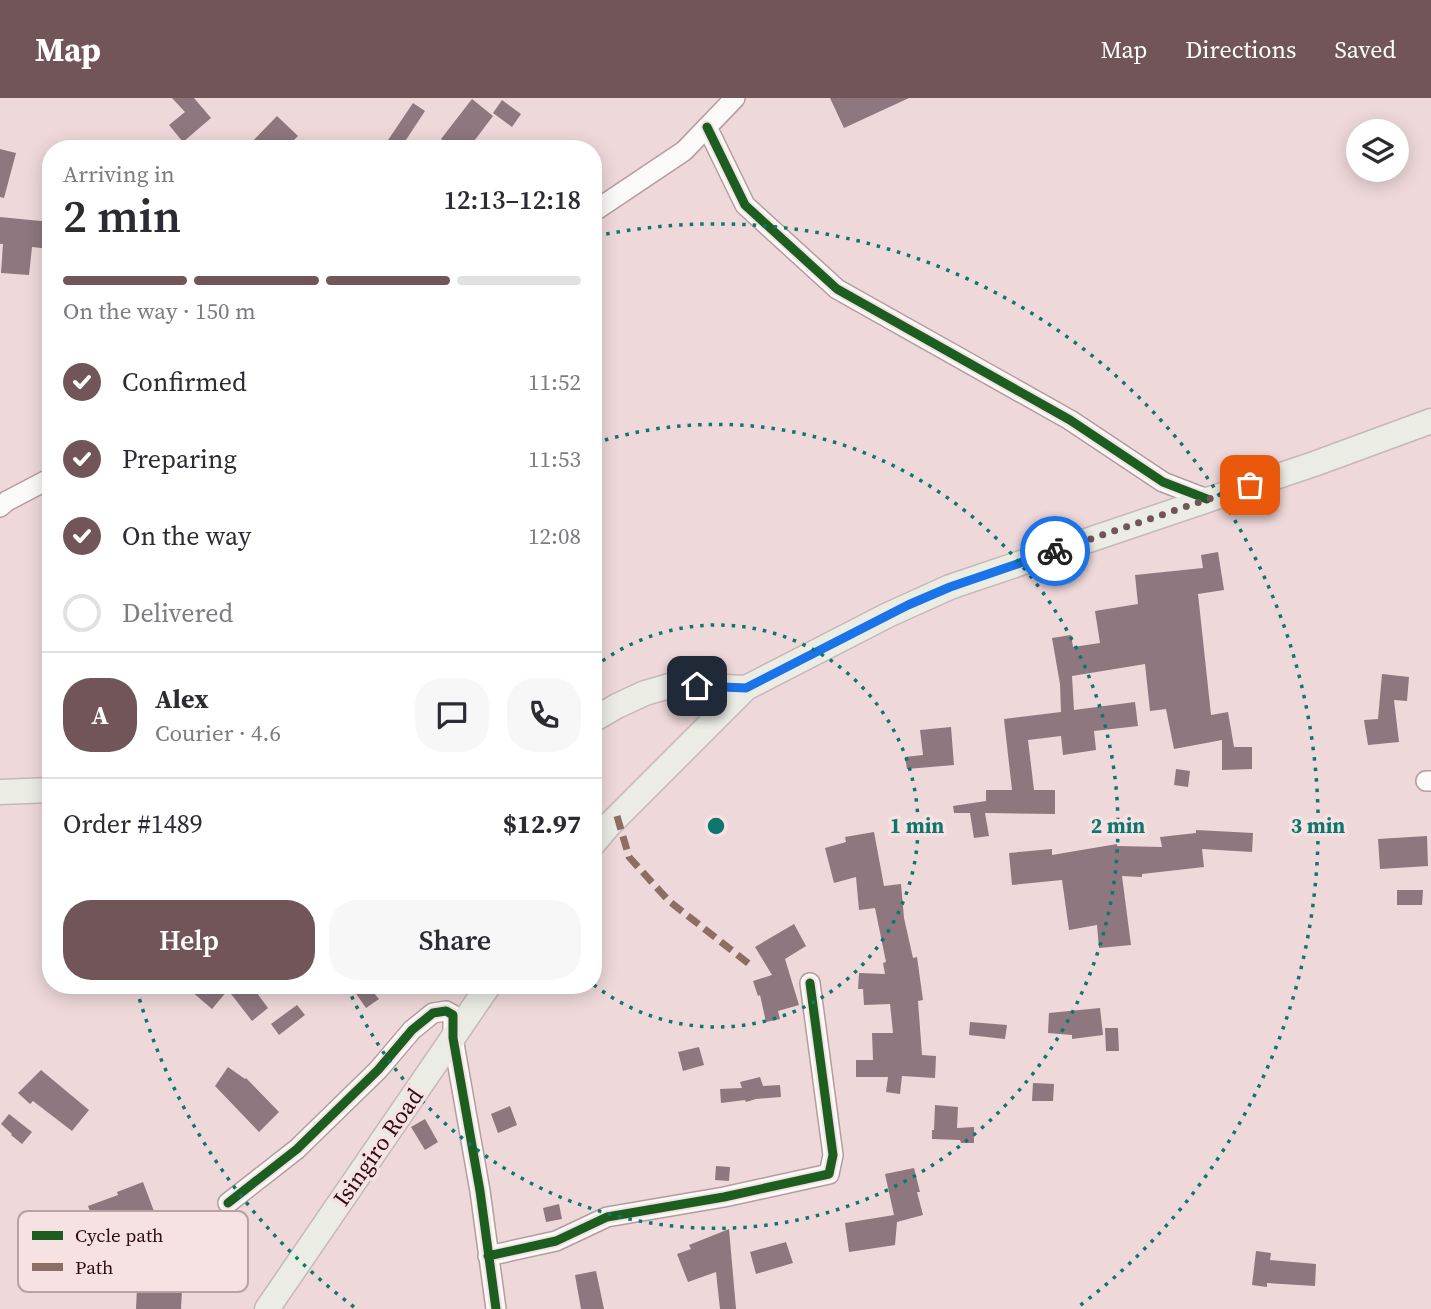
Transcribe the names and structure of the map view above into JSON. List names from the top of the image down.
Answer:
{
  "streets": {
    "main road": ["Isingiro Road"]
  },
  "legend": ["Cycle path", "Path"],
  "page": {
    "header": "Map",
    "nav": ["Map", "Directions", "Saved"],
    "heading": ["2 min", "Arriving in", "12:13–12:18"],
    "panel": [
      "Alex",
      "Courier · 4.6",
      "Order #1489",
      "$12.97"
    ],
    "bar": "On the way · 150 m",
    "list": [
      ["Confirmed", "11:52"],
      ["Preparing", "11:53"],
      ["On the way", "12:08"],
      "Delivered"
    ],
    "round": "A",
    "buttons": ["Help", "Share"]
  },
  "rings": ["1 min", "2 min", "3 min"]
}
